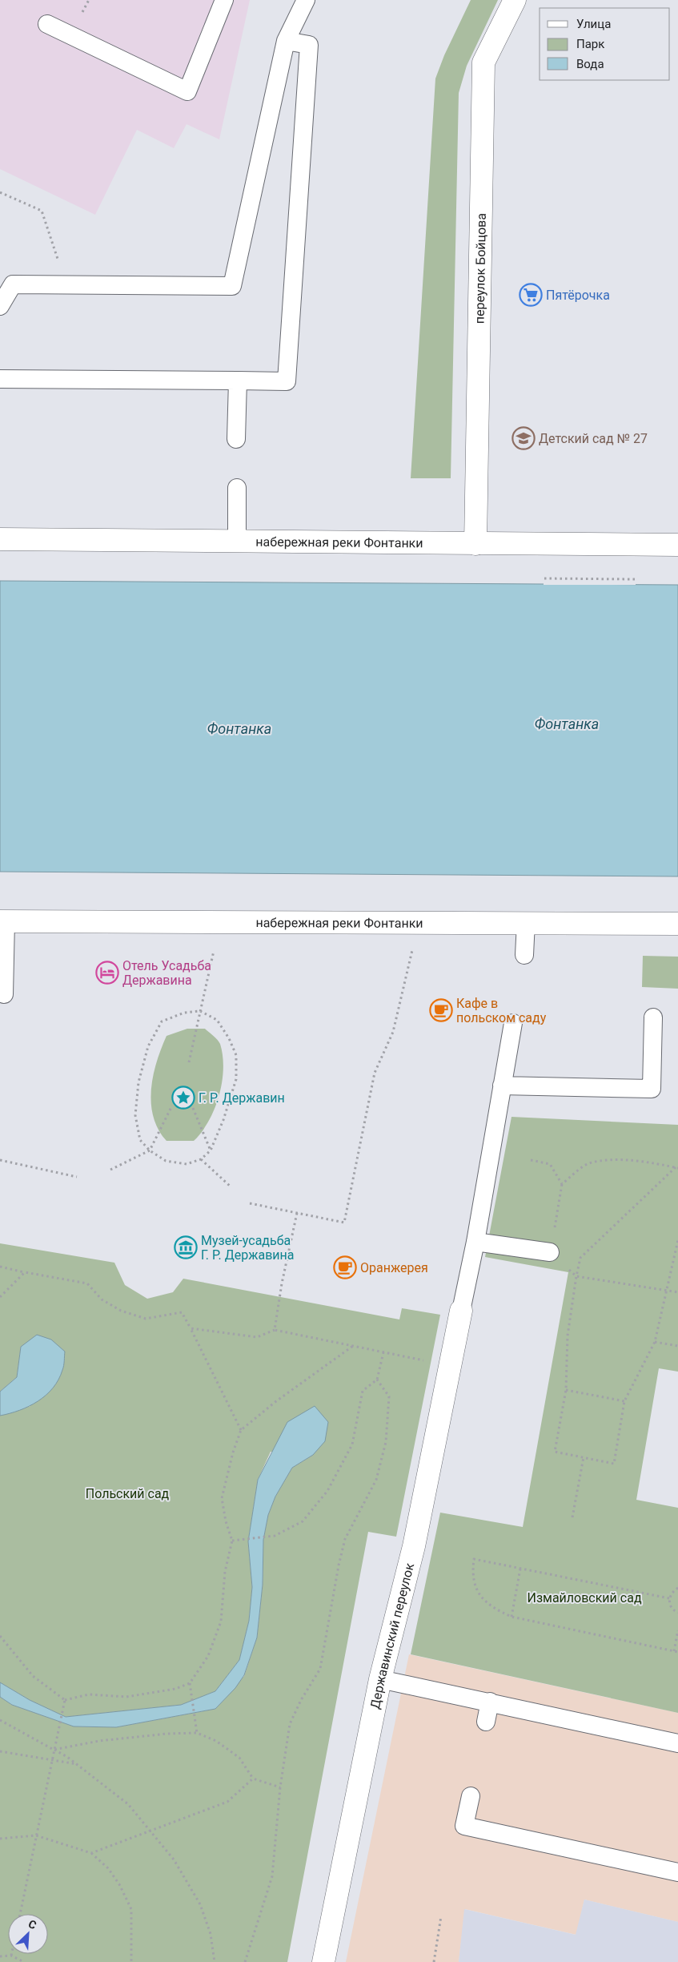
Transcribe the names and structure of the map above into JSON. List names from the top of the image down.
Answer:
{
  "streets": {
    "street": ["переулок Бойцова", "набережная реки Фонтанки", "Державинский переулок"]
  },
  "crossings": [
    ["переулок Бойцова", "набережная реки Фонтанки"]
  ],
  "water": ["Фонтанка"],
  "parks": ["Польский сад", "Измайловский сад"],
  "places": {
    "supermarket": ["Пятёрочка"],
    "school or university": ["Детский сад № 27"],
    "hotel": ["Отель Усадьба Державина"],
    "cafe": ["Кафе в польском саду", "Оранжерея"],
    "place": ["Г. Р. Державин"],
    "museum": ["Музей-усадьба Г. Р. Державина"]
  },
  "legend": ["Улица", "Парк", "Вода"],
  "north": "top right"
}
